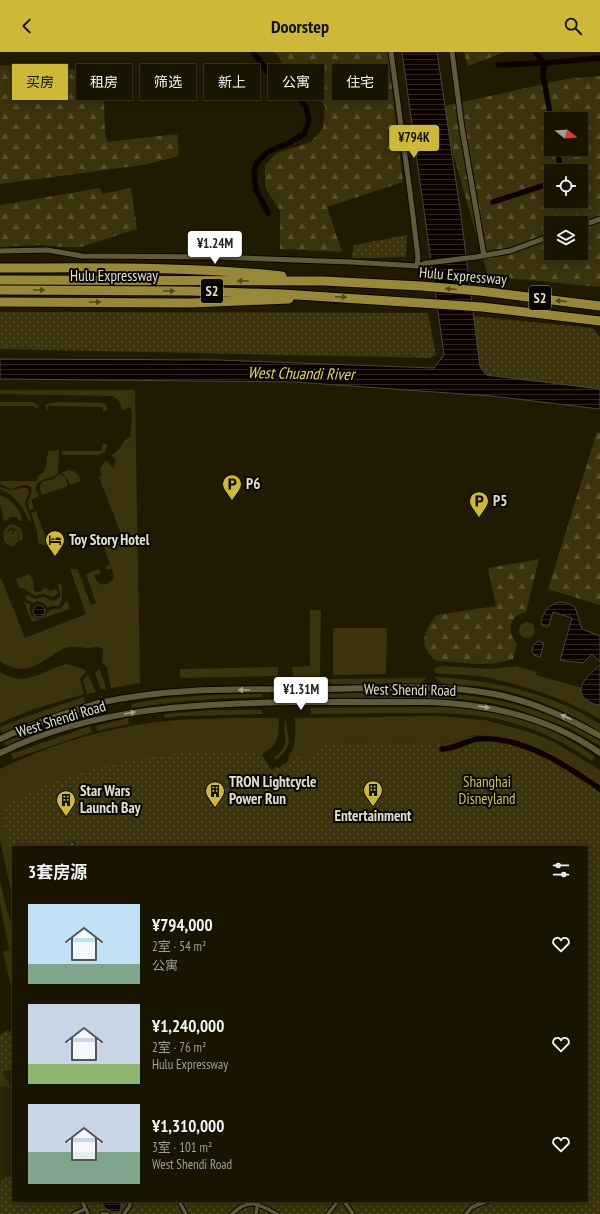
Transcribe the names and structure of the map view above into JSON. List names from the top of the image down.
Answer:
{
  "streets": {
    "highway": ["Hulu Expressway", "S2"],
    "street": ["West Shendi Road"]
  },
  "water": ["West Chuandi River"],
  "parks": ["Shanghai Disneyland"],
  "places": {
    "parking": ["P6", "P5"],
    "hotel": ["Toy Story Hotel"],
    "building": ["Entertainment", "TRON Lightcycle Power Run", "Star Wars Launch Bay"]
  },
  "north": "right",
  "page": {
    "header": "Doorstep",
    "chip": [
      "买房",
      "租房",
      "筛选",
      "新上",
      "公寓",
      "住宅"
    ],
    "price": ["¥794K", "¥1.24M", "¥1.31M"],
    "heading": "3套房源",
    "list": [
      {
        "name": "¥794,000",
        "note": "2室 · 54 m² · 公寓"
      },
      {
        "name": "¥1,240,000",
        "note": "2室 · 76 m² · Hulu Expressway"
      },
      {
        "name": "¥1,310,000",
        "note": "3室 · 101 m² · West Shendi Road"
      }
    ]
  }
}
